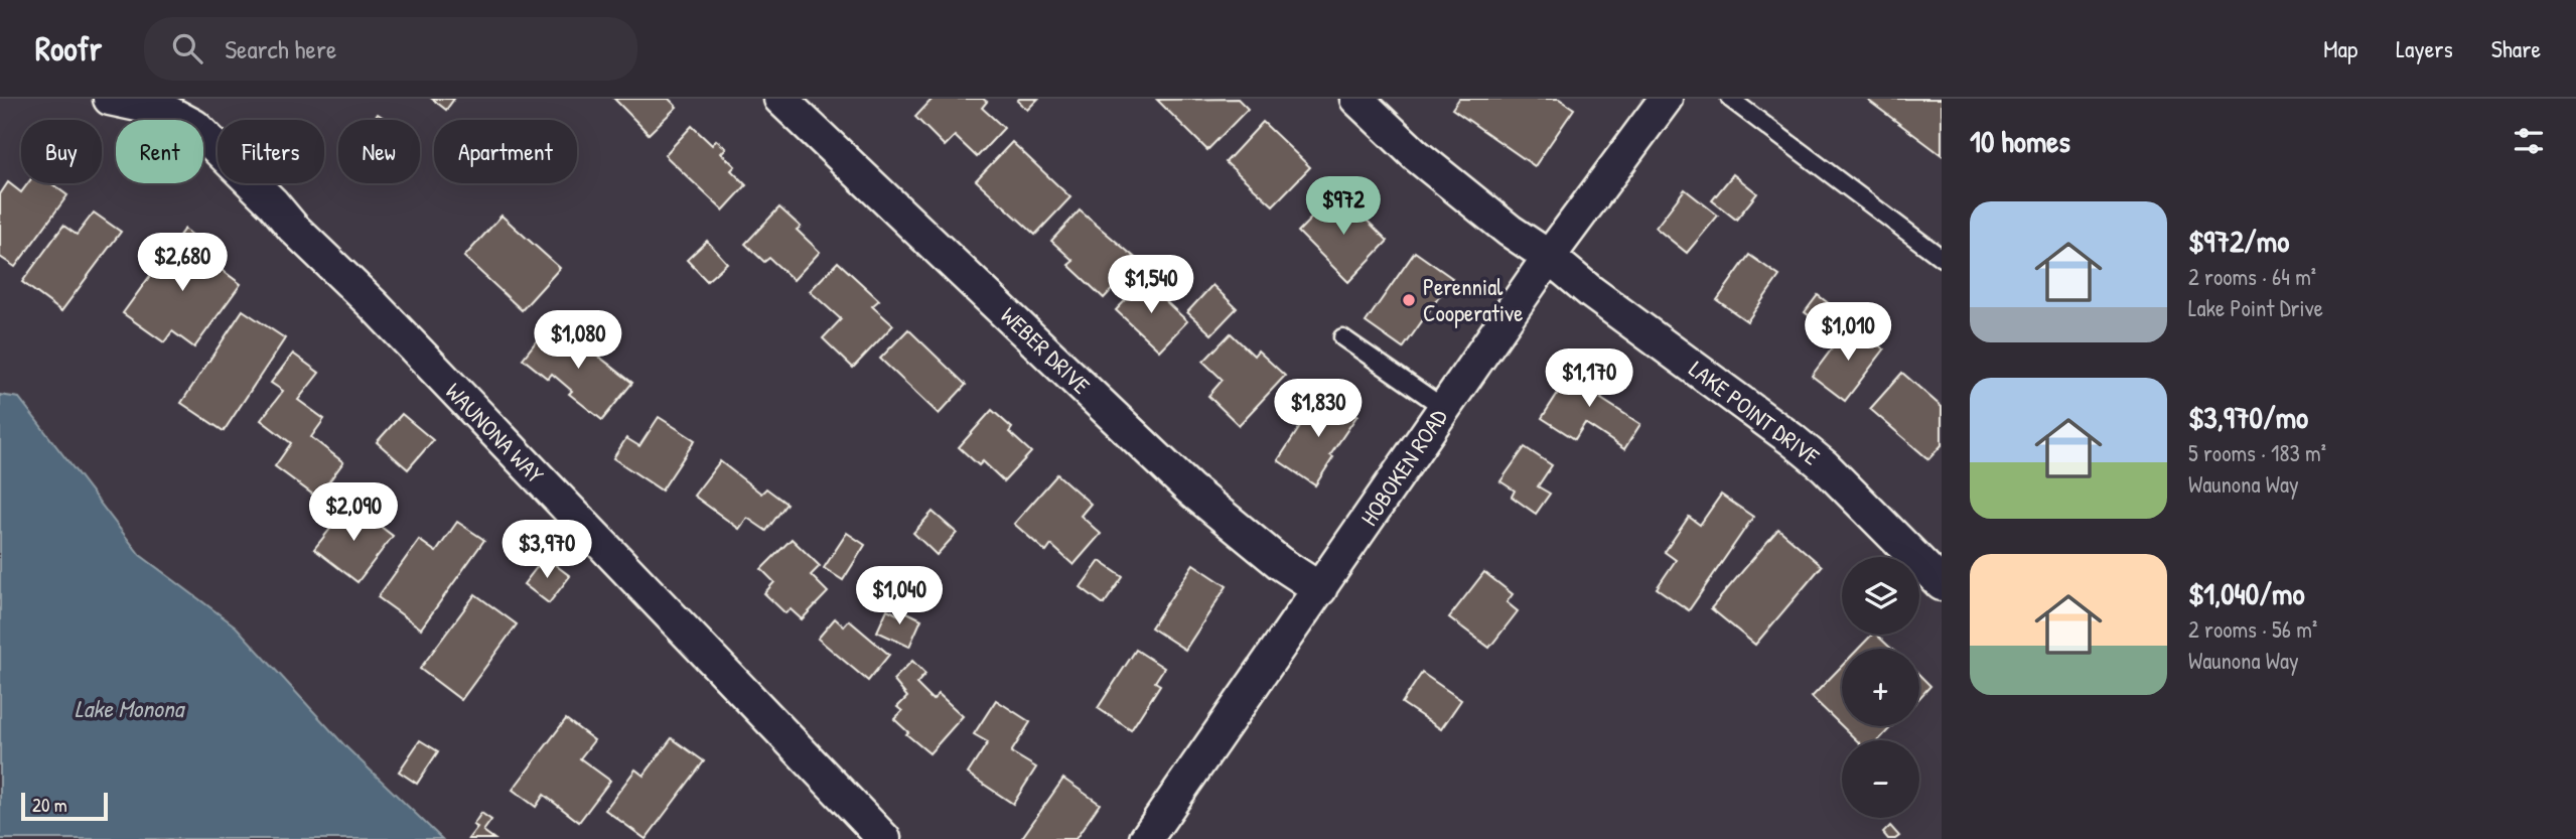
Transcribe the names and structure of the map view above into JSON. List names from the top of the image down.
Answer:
{
  "streets": {
    "street": [
      "WEBER DRIVE",
      "LAKE POINT DRIVE",
      "WAUNONA WAY",
      "HOBOKEN ROAD"
    ]
  },
  "crossings": [
    ["WEBER DRIVE", "HOBOKEN ROAD"],
    ["LAKE POINT DRIVE", "HOBOKEN ROAD"]
  ],
  "water": ["Lake Monona"],
  "places": ["Perennial Cooperative"],
  "scale_bar": "20 m",
  "page": {
    "header": "Roofr",
    "search": "Search here",
    "nav": ["Map", "Layers", "Share"],
    "heading": "10 homes",
    "chip": [
      "Buy",
      "Rent",
      "Filters",
      "New",
      "Apartment"
    ],
    "price": [
      "$972",
      "$2,680",
      "$1,540",
      "$1,010",
      "$1,080",
      "$1,170",
      "$1,830",
      "$2,090",
      "$3,970",
      "$1,040"
    ],
    "list": [
      {
        "name": "$972/mo",
        "note": "2 rooms · 64 m² · Lake Point Drive"
      },
      {
        "name": "$3,970/mo",
        "note": "5 rooms · 183 m² · Waunona Way"
      },
      {
        "name": "$1,040/mo",
        "note": "2 rooms · 56 m² · Waunona Way"
      }
    ],
    "map_buttons": ["+", "−"],
    "scale": "20 m"
  }
}
